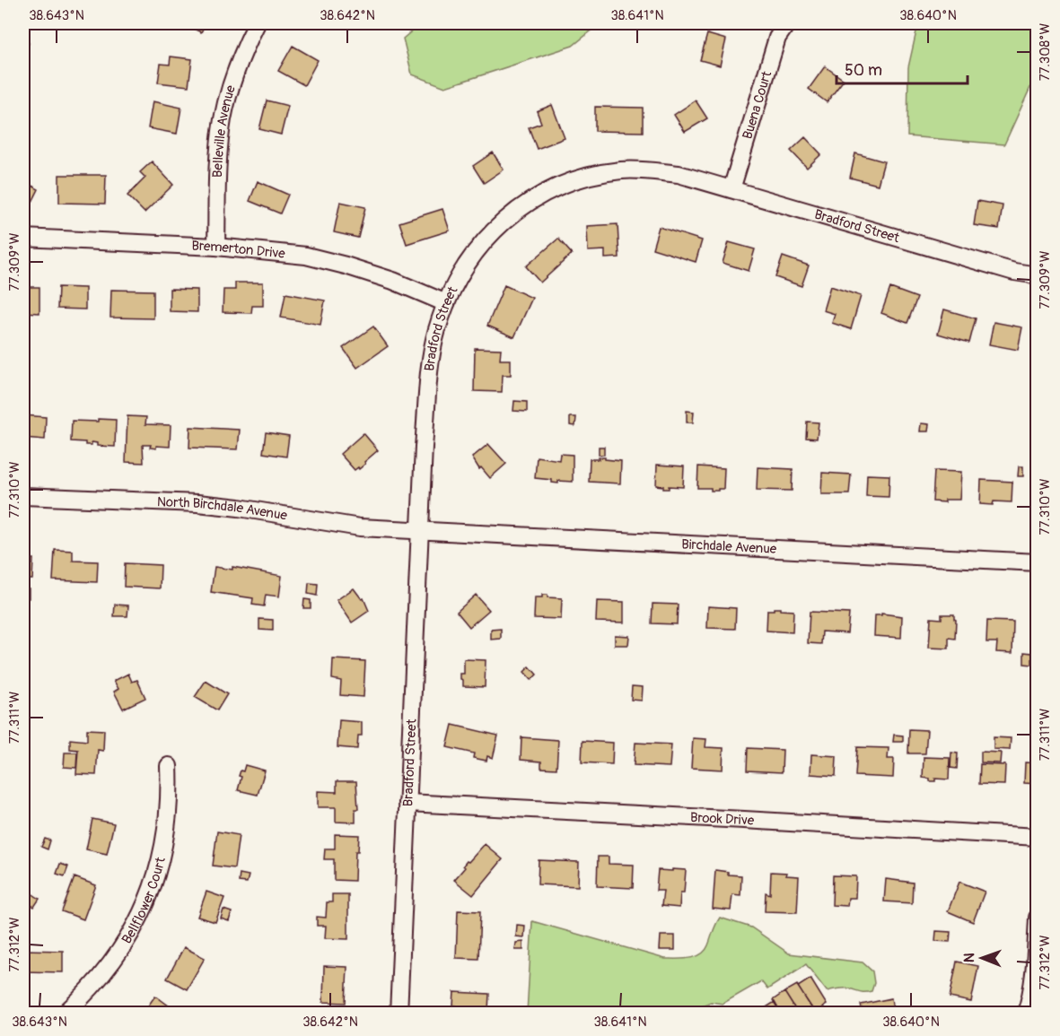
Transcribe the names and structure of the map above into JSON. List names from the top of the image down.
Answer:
{
  "streets": {
    "street": [
      "Buena Court",
      "Belleville Avenue",
      "Bradford Street",
      "Bremerton Drive",
      "North Birchdale Avenue",
      "Birchdale Avenue",
      "Brook Drive",
      "Bellflower Court"
    ]
  },
  "crossings": [
    ["Buena Court", "Bradford Street"],
    ["Belleville Avenue", "Bremerton Drive"],
    ["Bradford Street", "Bremerton Drive"],
    ["Bradford Street", "North Birchdale Avenue"],
    ["Bradford Street", "Birchdale Avenue"],
    ["Bradford Street", "Brook Drive"],
    ["North Birchdale Avenue", "Birchdale Avenue"]
  ],
  "scale_bar": "50 m",
  "north": "left",
  "coordinates": [
    "38.643°N",
    "38.642°N",
    "38.641°N",
    "38.640°N",
    "77.308°W",
    "77.309°W",
    "77.310°W",
    "77.311°W",
    "77.312°W"
  ]
}
